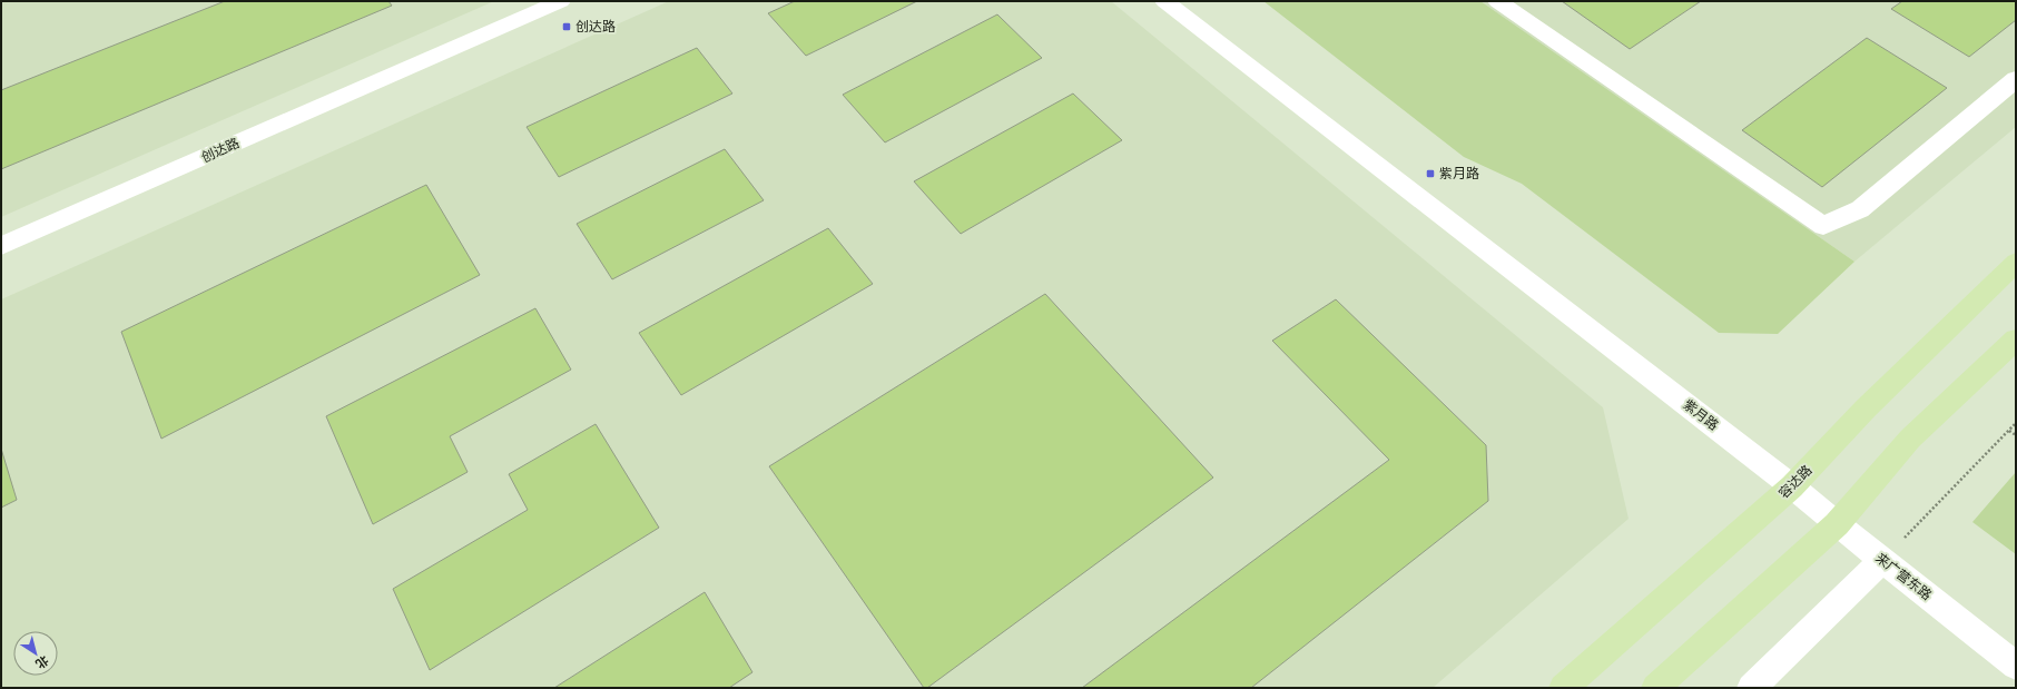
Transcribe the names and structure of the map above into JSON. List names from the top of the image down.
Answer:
{
  "streets": {
    "main road": ["容达路"],
    "street": ["创达路", "紫月路", "来广营东路"]
  },
  "crossings": [
    ["紫月路", "容达路"],
    ["紫月路", "来广营东路"],
    ["容达路", "来广营东路"]
  ],
  "places": {
    "transit": ["创达路", "紫月路"]
  },
  "north": "bottom right"
}
